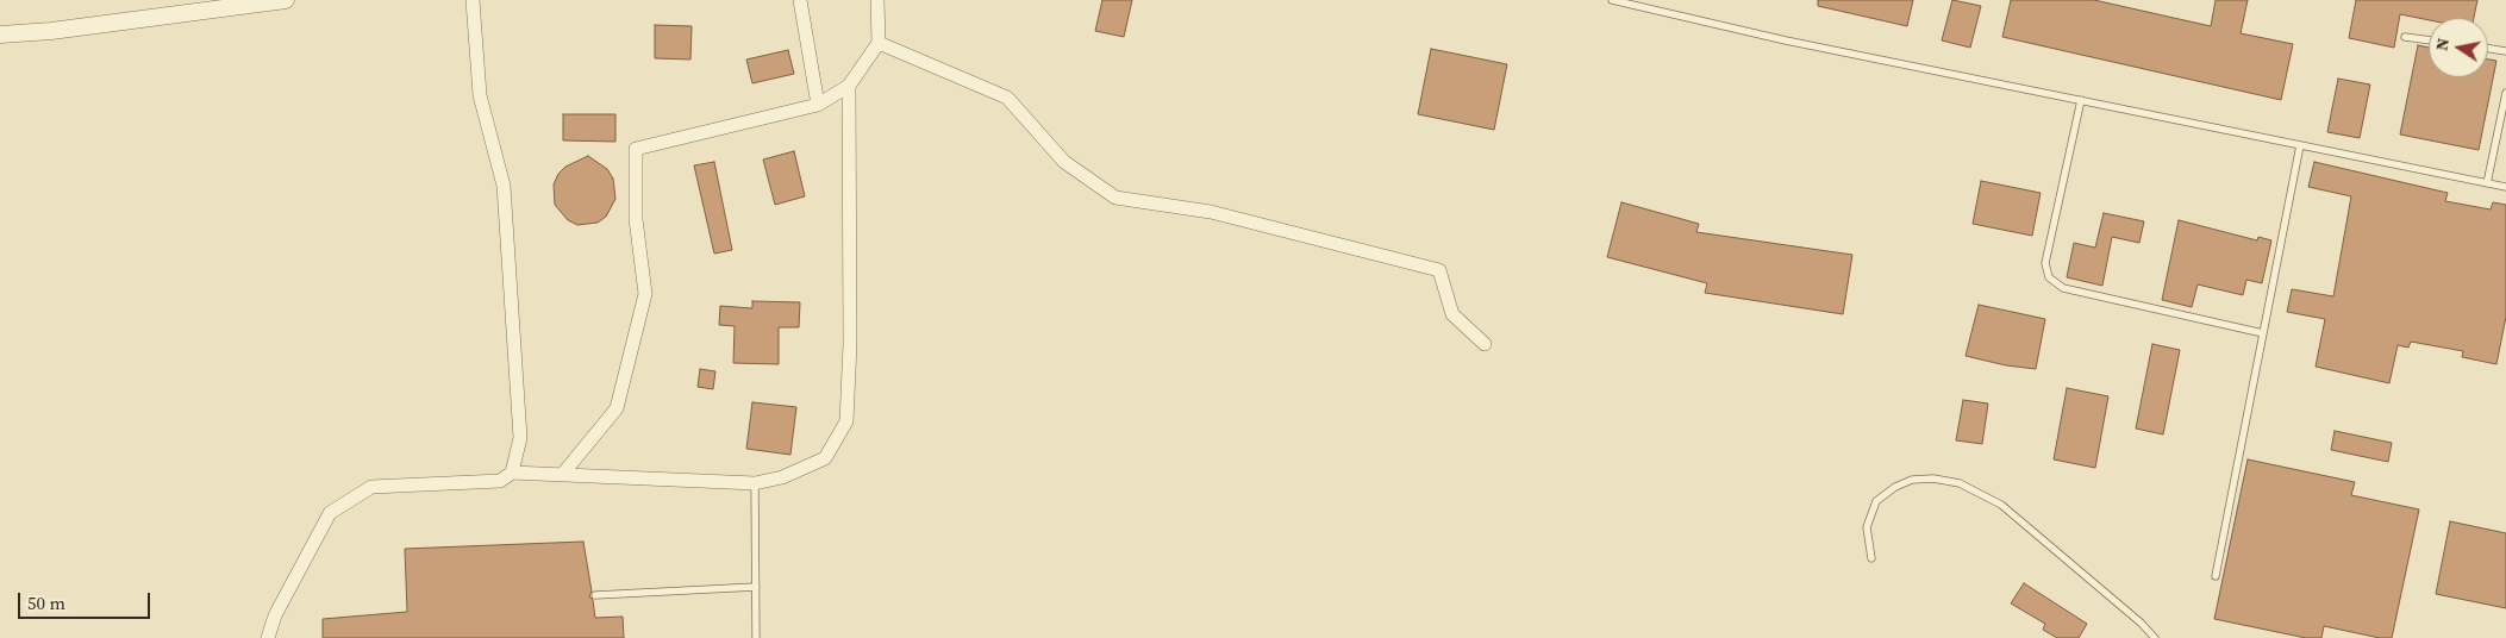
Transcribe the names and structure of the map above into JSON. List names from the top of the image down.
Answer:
{
  "scale_bar": "50 m",
  "north": "left"
}
